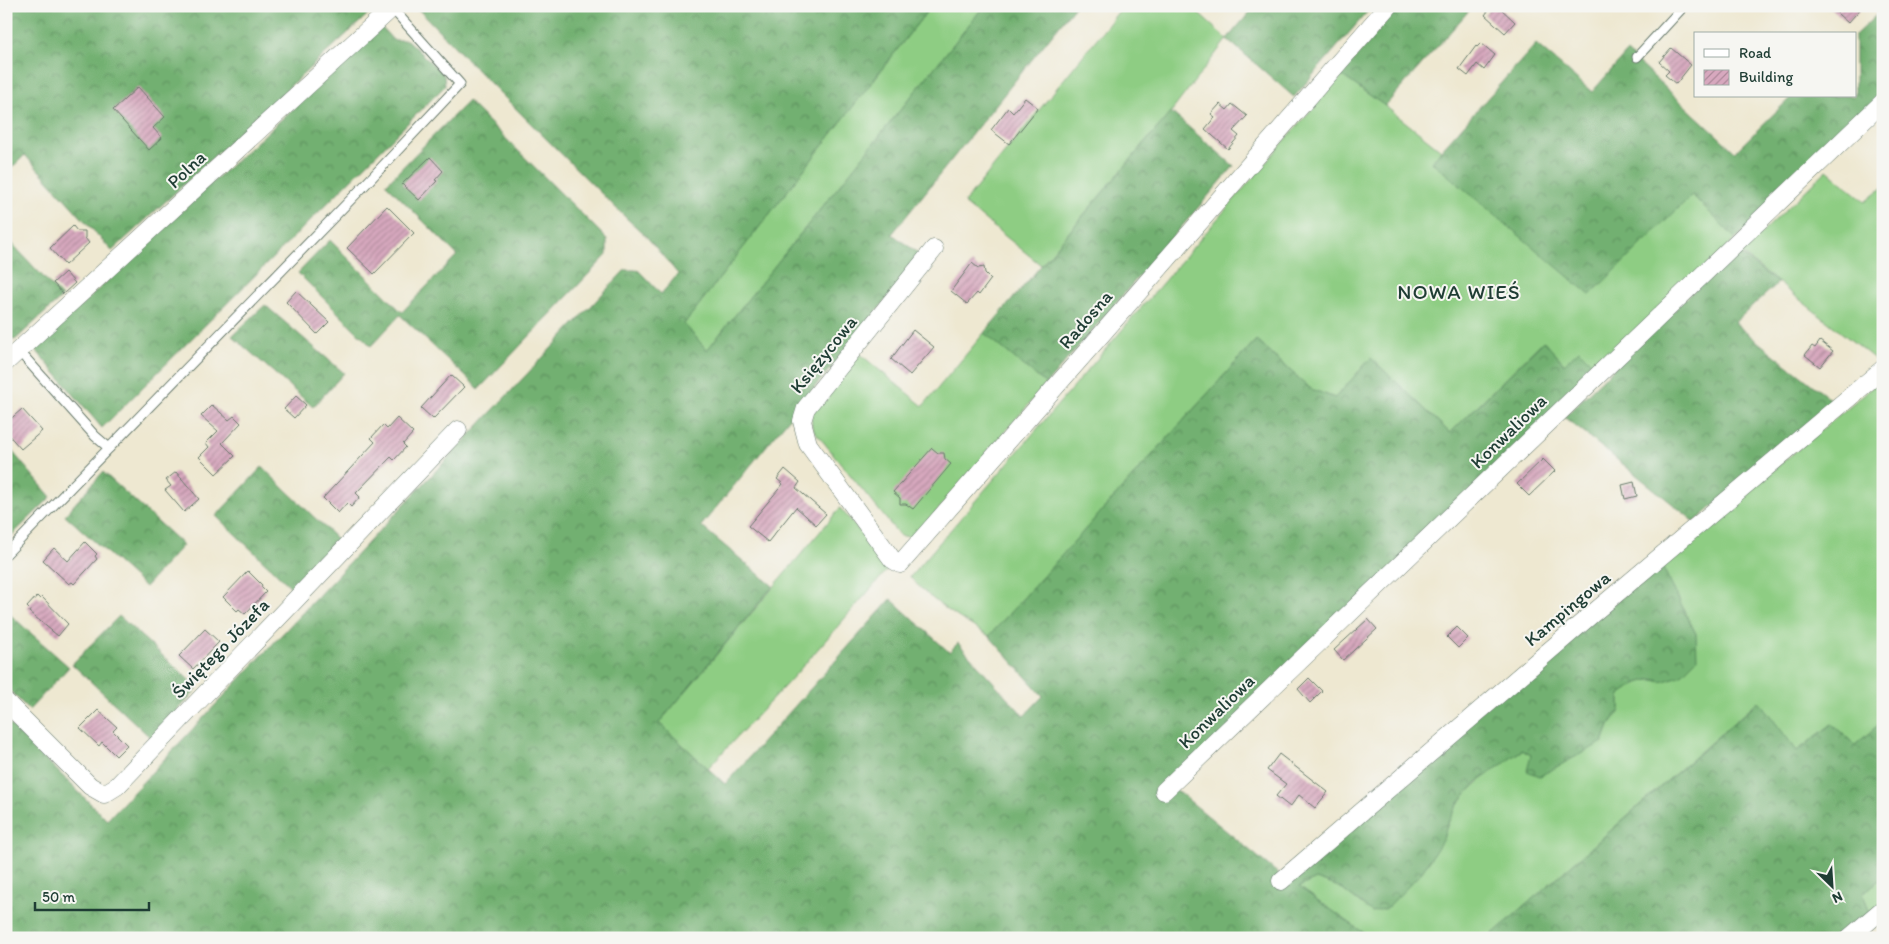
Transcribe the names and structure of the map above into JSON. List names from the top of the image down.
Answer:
{
  "streets": {
    "street": [
      "Polna",
      "Radosna",
      "Księżycowa",
      "Konwaliowa",
      "Kampingowa",
      "Świętego Józefa"
    ]
  },
  "crossings": [
    ["Radosna", "Księżycowa"]
  ],
  "districts": ["NOWA WIEŚ"],
  "legend": ["Road", "Building"],
  "scale_bar": "50 m",
  "north": "bottom right"
}
